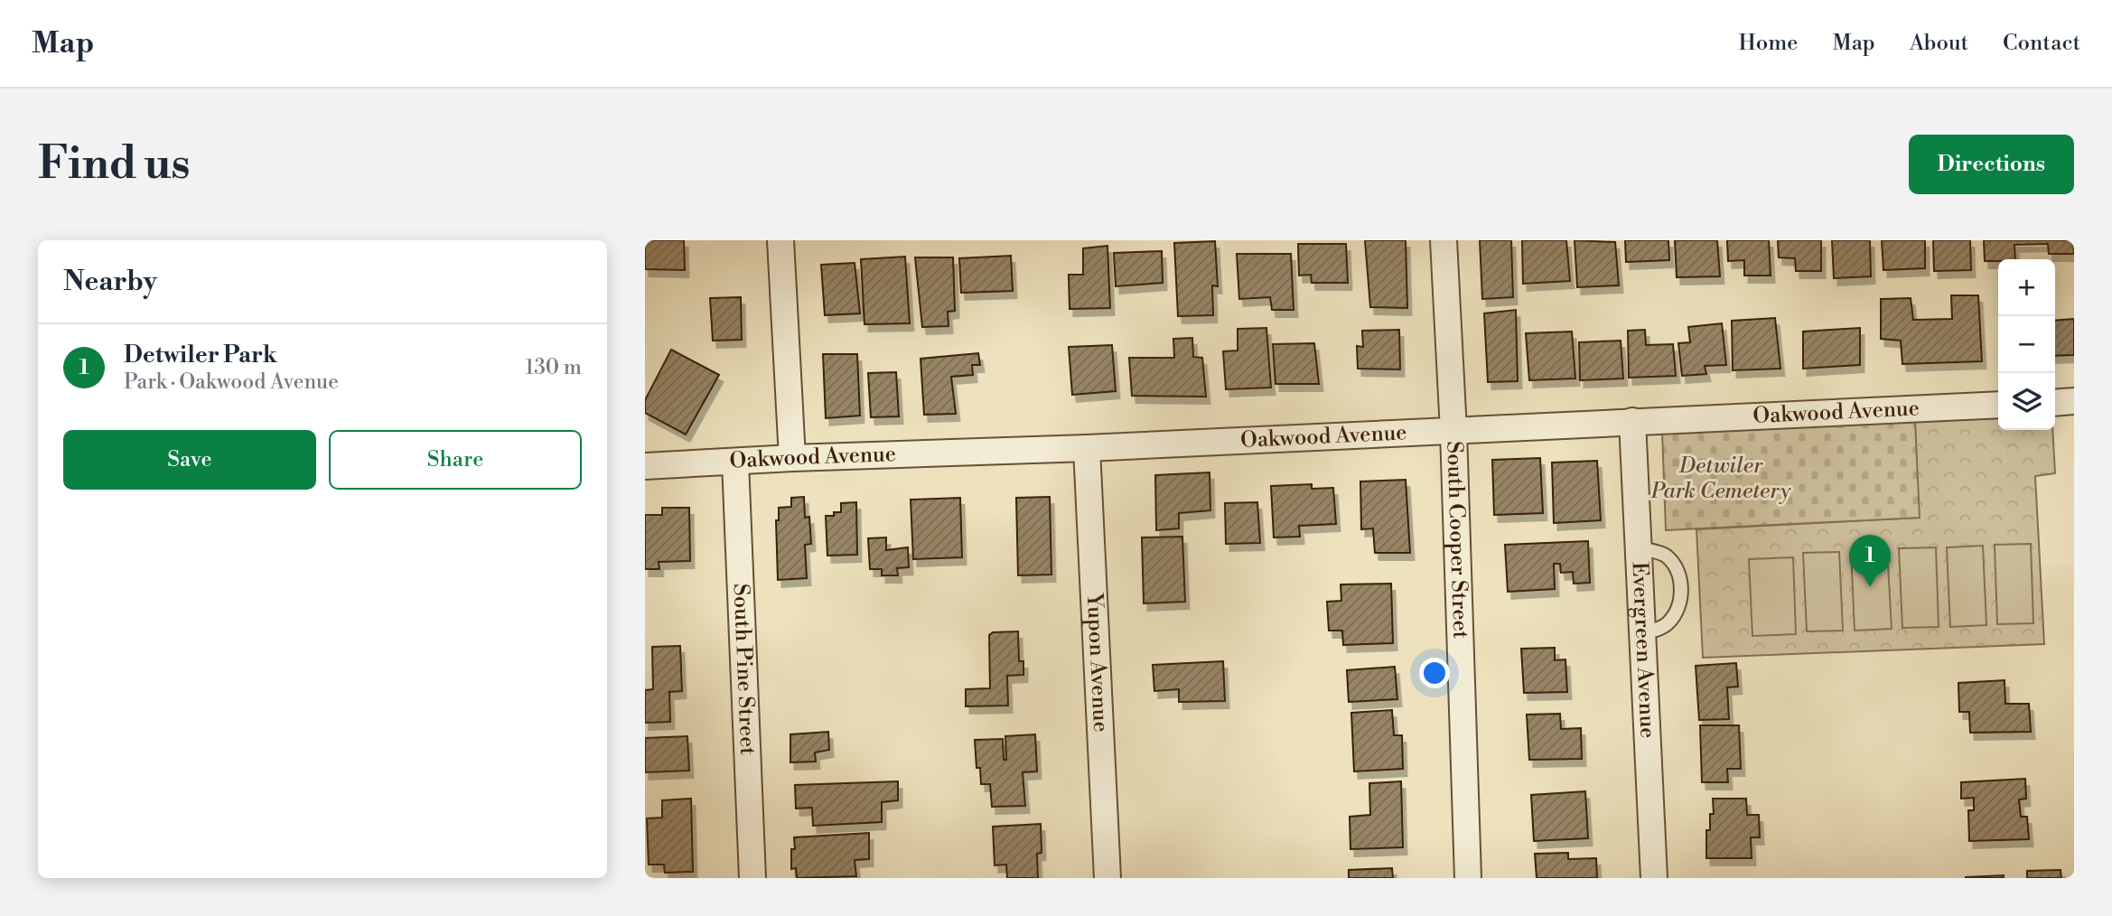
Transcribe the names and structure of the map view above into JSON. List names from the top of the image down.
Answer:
{
  "streets": {
    "street": [
      "Oakwood Avenue",
      "South Cooper Street",
      "Evergreen Avenue",
      "Yupon Avenue",
      "South Pine Street"
    ]
  },
  "crossings": [
    ["Oakwood Avenue", "South Cooper Street"],
    ["Oakwood Avenue", "Evergreen Avenue"],
    ["Oakwood Avenue", "Yupon Avenue"],
    ["Oakwood Avenue", "South Pine Street"]
  ],
  "parks": ["Detwiler Park Cemetery"],
  "page": {
    "header": "Map",
    "nav": [
      "Home",
      "Map",
      "About",
      "Contact"
    ],
    "buttons": [
      "Directions",
      ["Save", "Share"]
    ],
    "title": "Find us",
    "heading": "Nearby",
    "map_buttons": ["+", "−"],
    "list": [
      {
        "mark": "1",
        "name": "Detwiler Park",
        "note": "Park · Oakwood Avenue",
        "value": "130 m"
      }
    ],
    "pins": "1"
  }
}
